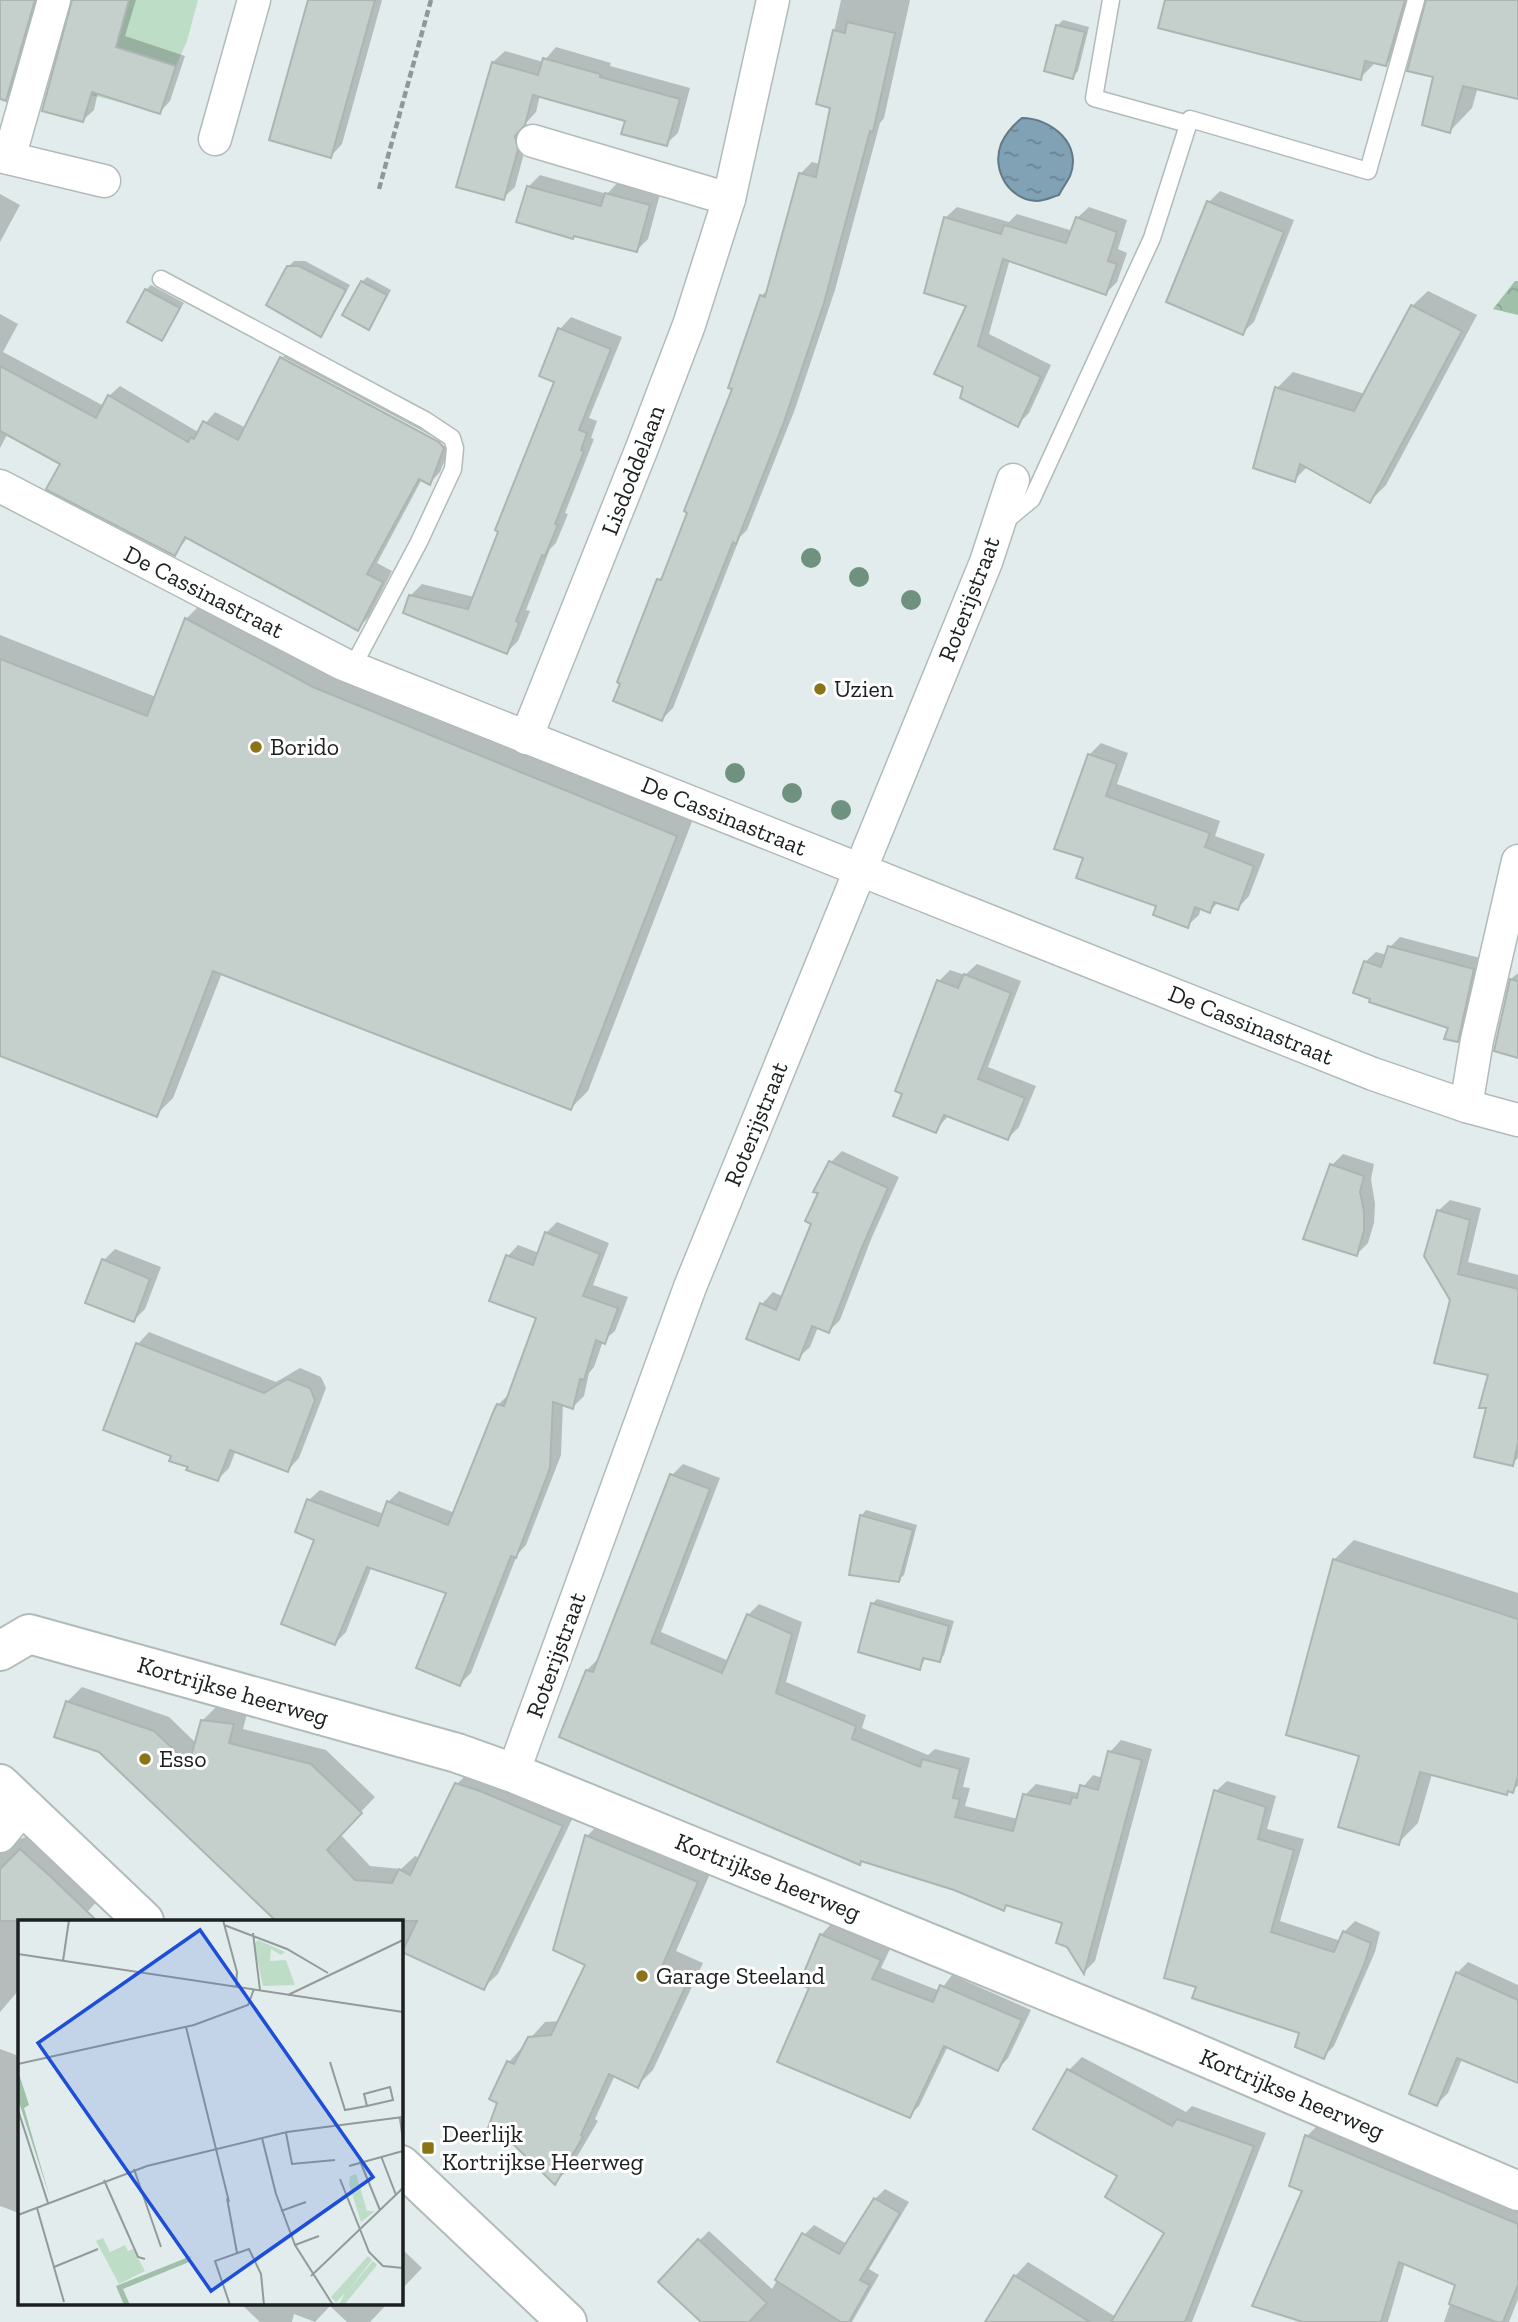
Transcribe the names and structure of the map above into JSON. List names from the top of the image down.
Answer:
{
  "streets": {
    "street": [
      "Lisdoddelaan",
      "De Cassinastraat",
      "Roterijstraat",
      "Kortrijkse heerweg"
    ]
  },
  "crossings": [
    ["Lisdoddelaan", "De Cassinastraat"],
    ["De Cassinastraat", "Roterijstraat"],
    ["Roterijstraat", "Kortrijkse heerweg"]
  ],
  "places": {
    "other": [
      "Uzien",
      "Borido",
      "Esso",
      "Garage Steeland"
    ],
    "transit": ["Deerlijk Kortrijkse Heerweg"]
  }
}
